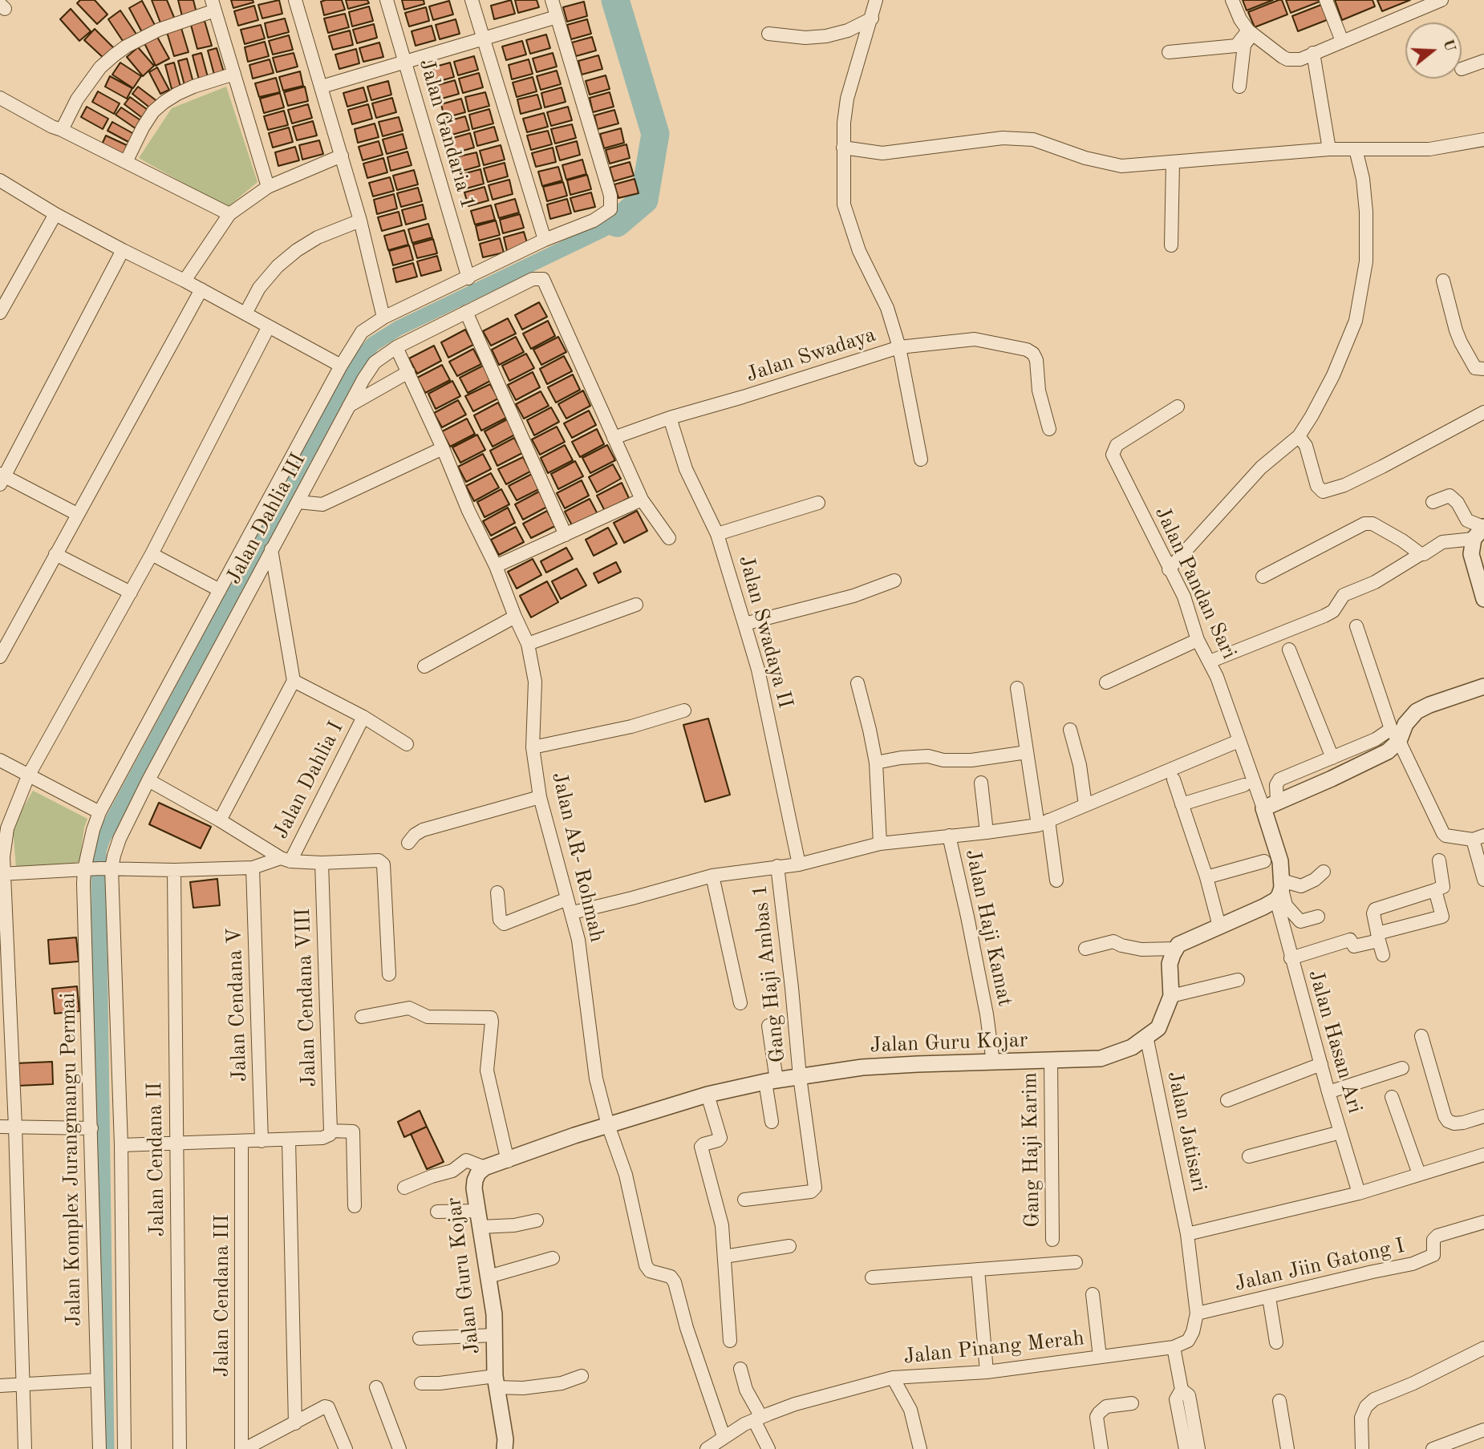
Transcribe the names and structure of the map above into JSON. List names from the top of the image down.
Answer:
{
  "streets": {
    "street": [
      "Jalan Gandaria 1",
      "Jalan Swadaya",
      "Jalan Dahlia III",
      "Jalan Pandan Sari",
      "Jalan Swadaya II",
      "Jalan Dahlia I",
      "Jalan AR- Rohmah",
      "Jalan Haji Kamat",
      "Gang Haji Ambas 1",
      "Jalan Cendana VIII",
      "Jalan Cendana V",
      "Jalan Hasan Ari",
      "Jalan Guru Kojar",
      "Jalan Jatisari",
      "Gang Haji Karim",
      "Jalan Komplex Jurangmangu Permai",
      "Jalan Cendana II",
      "Jalan Jiin Gatong I",
      "Jalan Cendana III",
      "Jalan Pinang Merah"
    ]
  },
  "crossings": [
    ["Jalan Gandaria 1", "Jalan Komplex Jurangmangu Permai"],
    ["Jalan Swadaya", "Jalan Dahlia III"],
    ["Jalan Swadaya", "Jalan Swadaya II"],
    ["Jalan Dahlia III", "Jalan Komplex Jurangmangu Permai"],
    ["Jalan AR- Rohmah", "Jalan Guru Kojar"],
    ["Jalan AR- Rohmah", "Jalan Pinang Merah"],
    ["Jalan Haji Kamat", "Jalan Guru Kojar"],
    ["Gang Haji Ambas 1", "Jalan Guru Kojar"],
    ["Jalan Guru Kojar", "Jalan Jatisari"],
    ["Jalan Guru Kojar", "Gang Haji Karim"]
  ],
  "north": "right"
}
